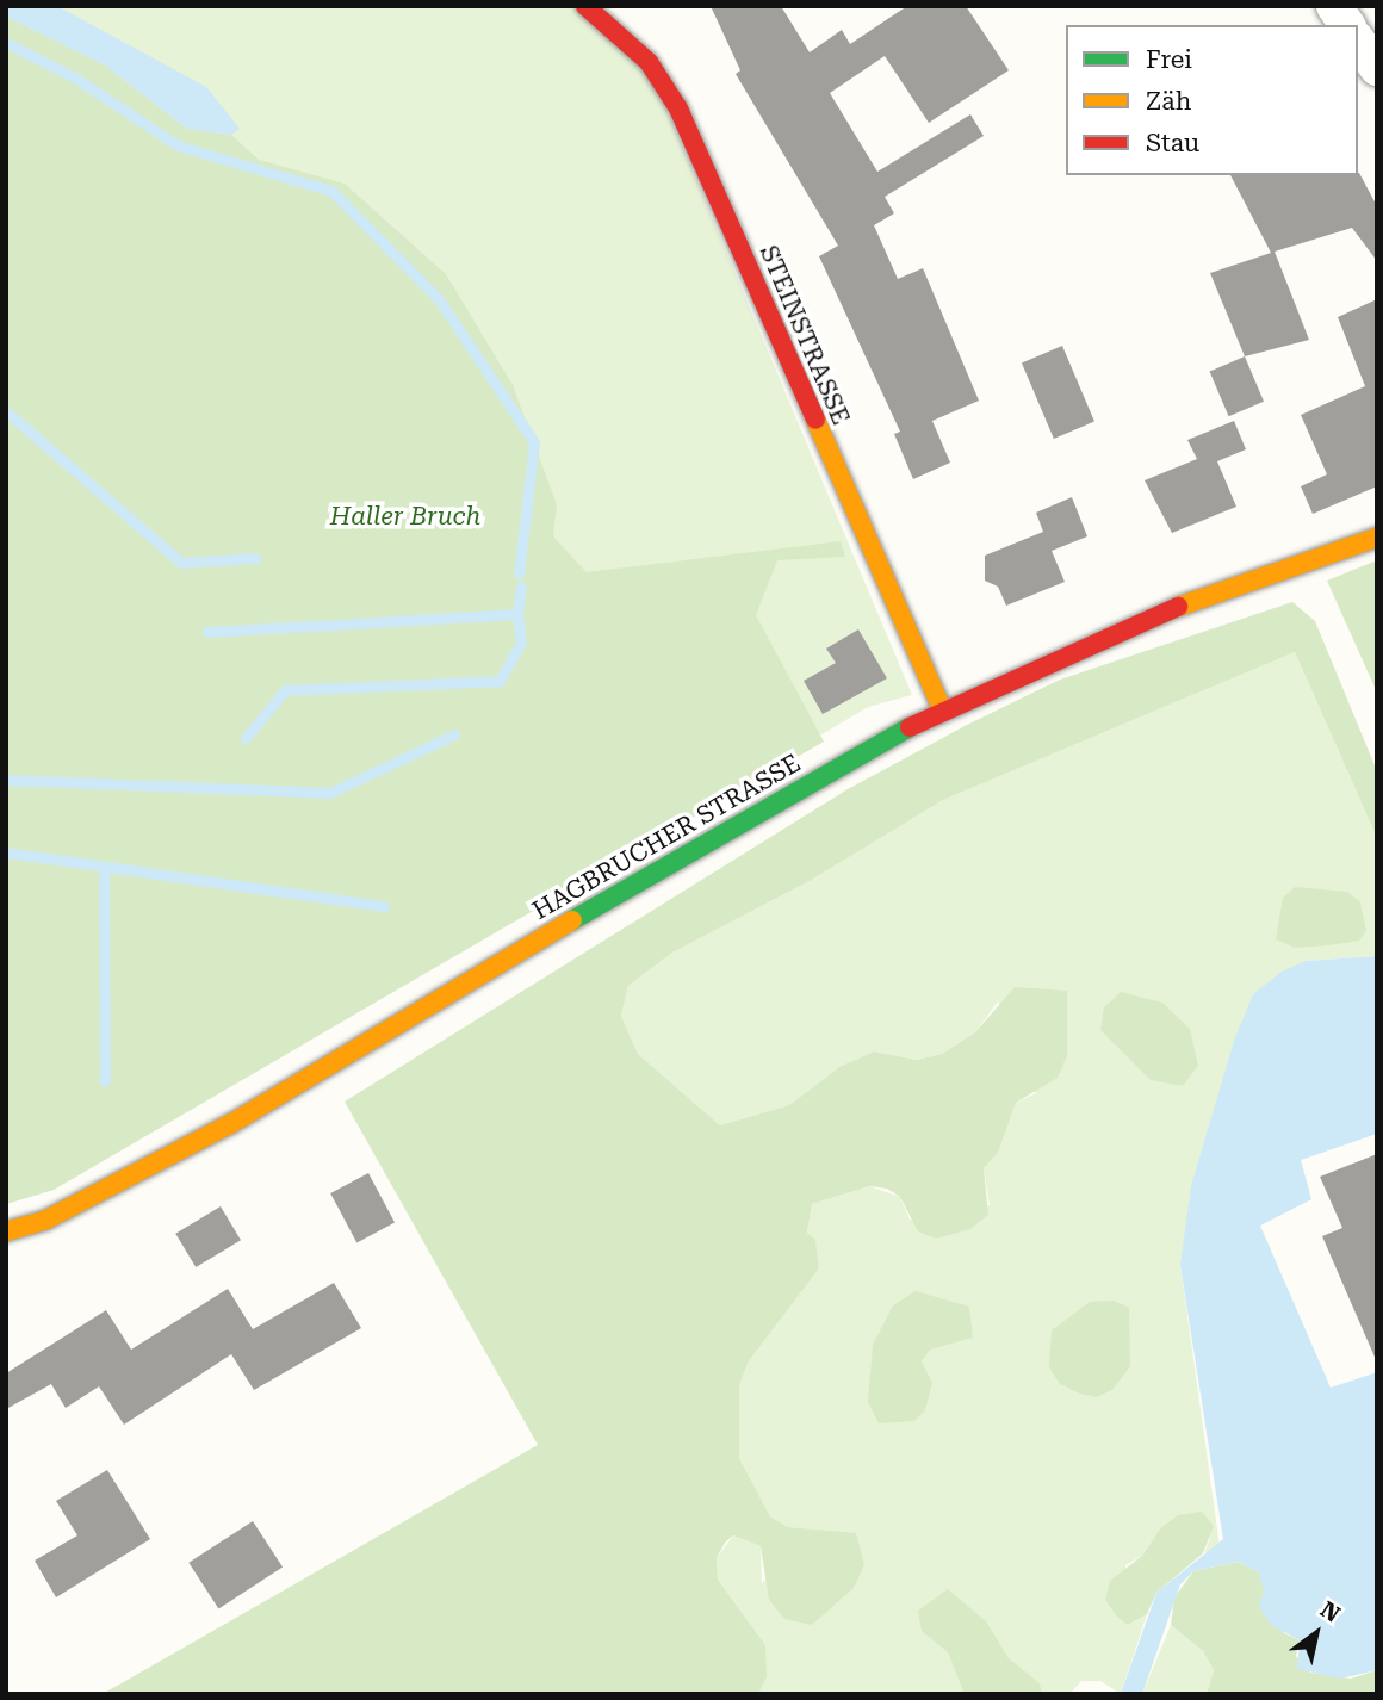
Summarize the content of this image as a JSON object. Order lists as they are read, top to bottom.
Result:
{
  "streets": {
    "main road": ["STEINSTRASSE", "HAGBRUCHER STRASSE"]
  },
  "crossings": [
    ["STEINSTRASSE", "HAGBRUCHER STRASSE"]
  ],
  "parks": ["Haller Bruch"],
  "legend": ["Frei", "Zäh", "Stau"],
  "north": "top right"
}
